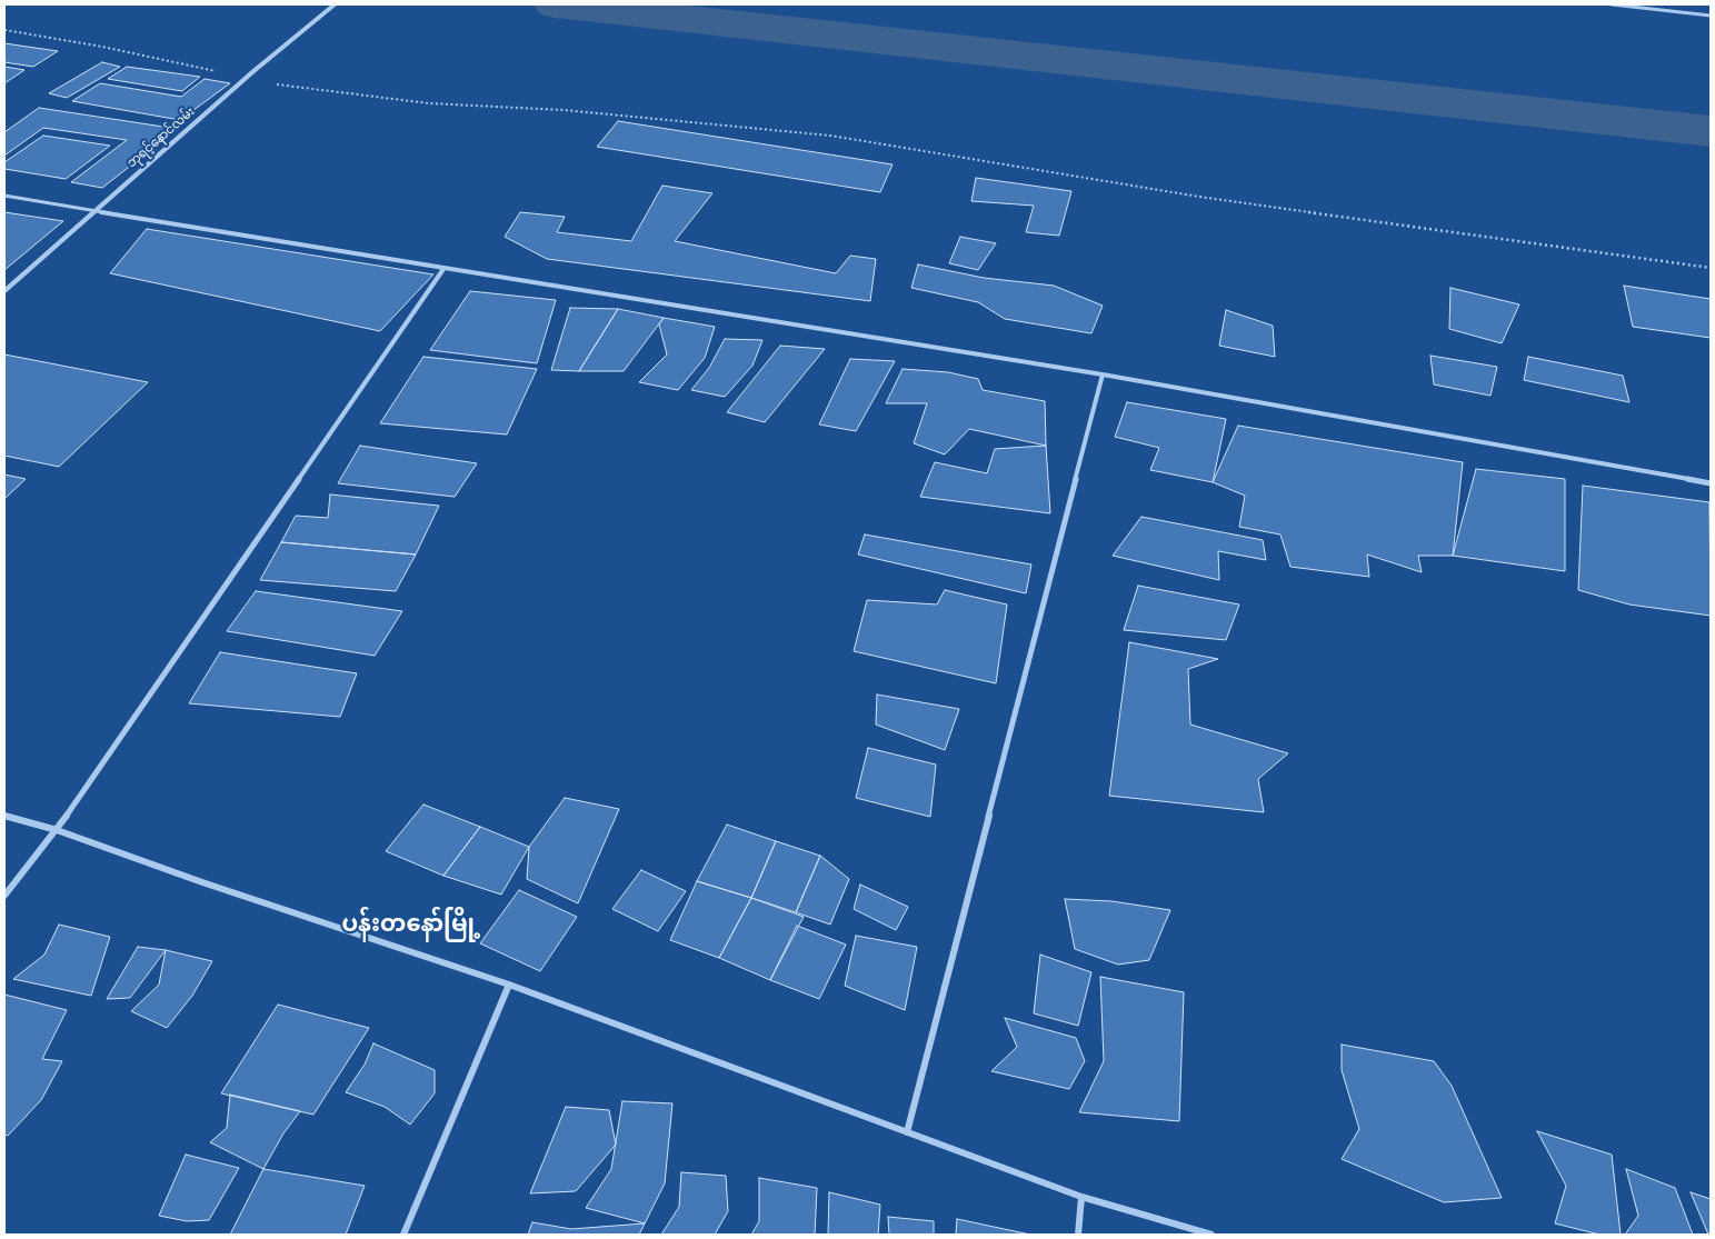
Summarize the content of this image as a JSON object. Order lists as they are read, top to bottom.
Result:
{
  "streets": {
    "street": ["ဘုရင့်နောင်လမ်း"]
  },
  "districts": ["ပန်းတနော်မြို့"]
}
